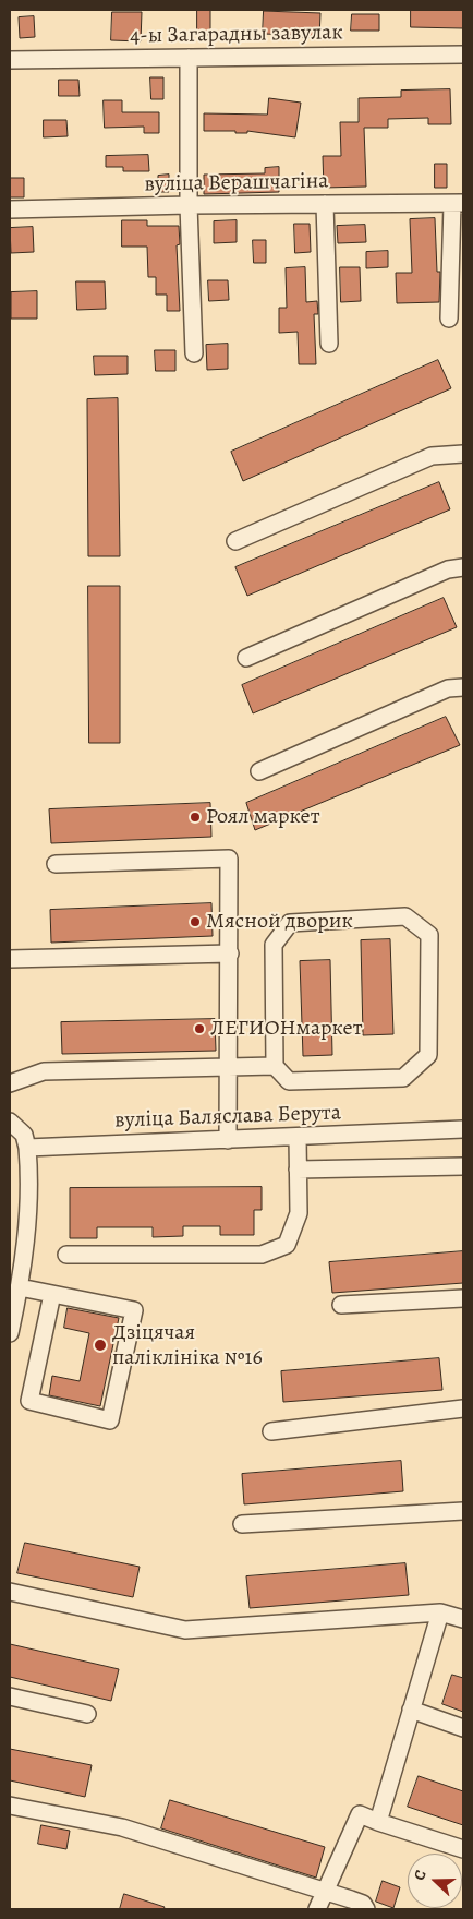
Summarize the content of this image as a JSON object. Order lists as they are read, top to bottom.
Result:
{
  "streets": {
    "street": ["4-ы Загарадны завулак", "вуліца Верашчагіна", "вуліца Баляслава Берута"]
  },
  "places": [
    "Роял маркет",
    "Мясной дворик",
    "ЛЕГИОНмаркет",
    "Дзіцячая паліклініка №16"
  ],
  "north": "left"
}
